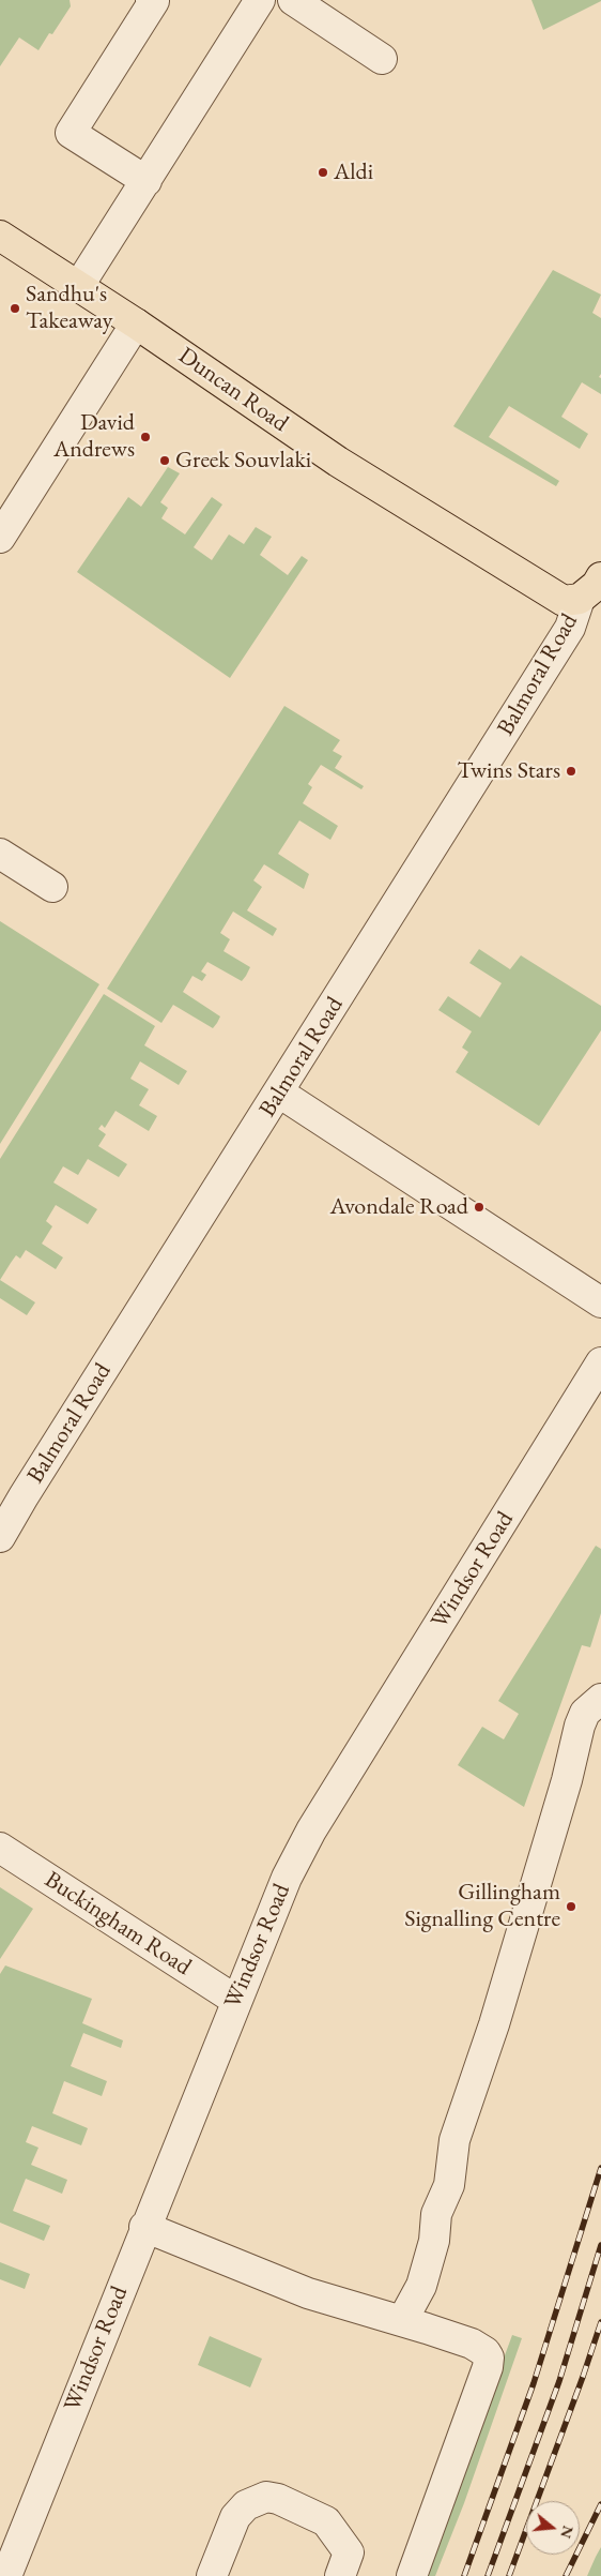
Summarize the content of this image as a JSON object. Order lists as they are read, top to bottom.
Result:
{
  "streets": {
    "main road": ["Duncan Road", "Balmoral Road"],
    "street": ["Windsor Road", "Buckingham Road"]
  },
  "crossings": [
    ["Duncan Road", "Balmoral Road"],
    ["Windsor Road", "Buckingham Road"]
  ],
  "places": [
    "Aldi",
    "Sandhu's Takeaway",
    "David Andrews",
    "Greek Souvlaki",
    "Twins Stars",
    "Avondale Road",
    "Gillingham Signalling Centre"
  ],
  "north": "right"
}
